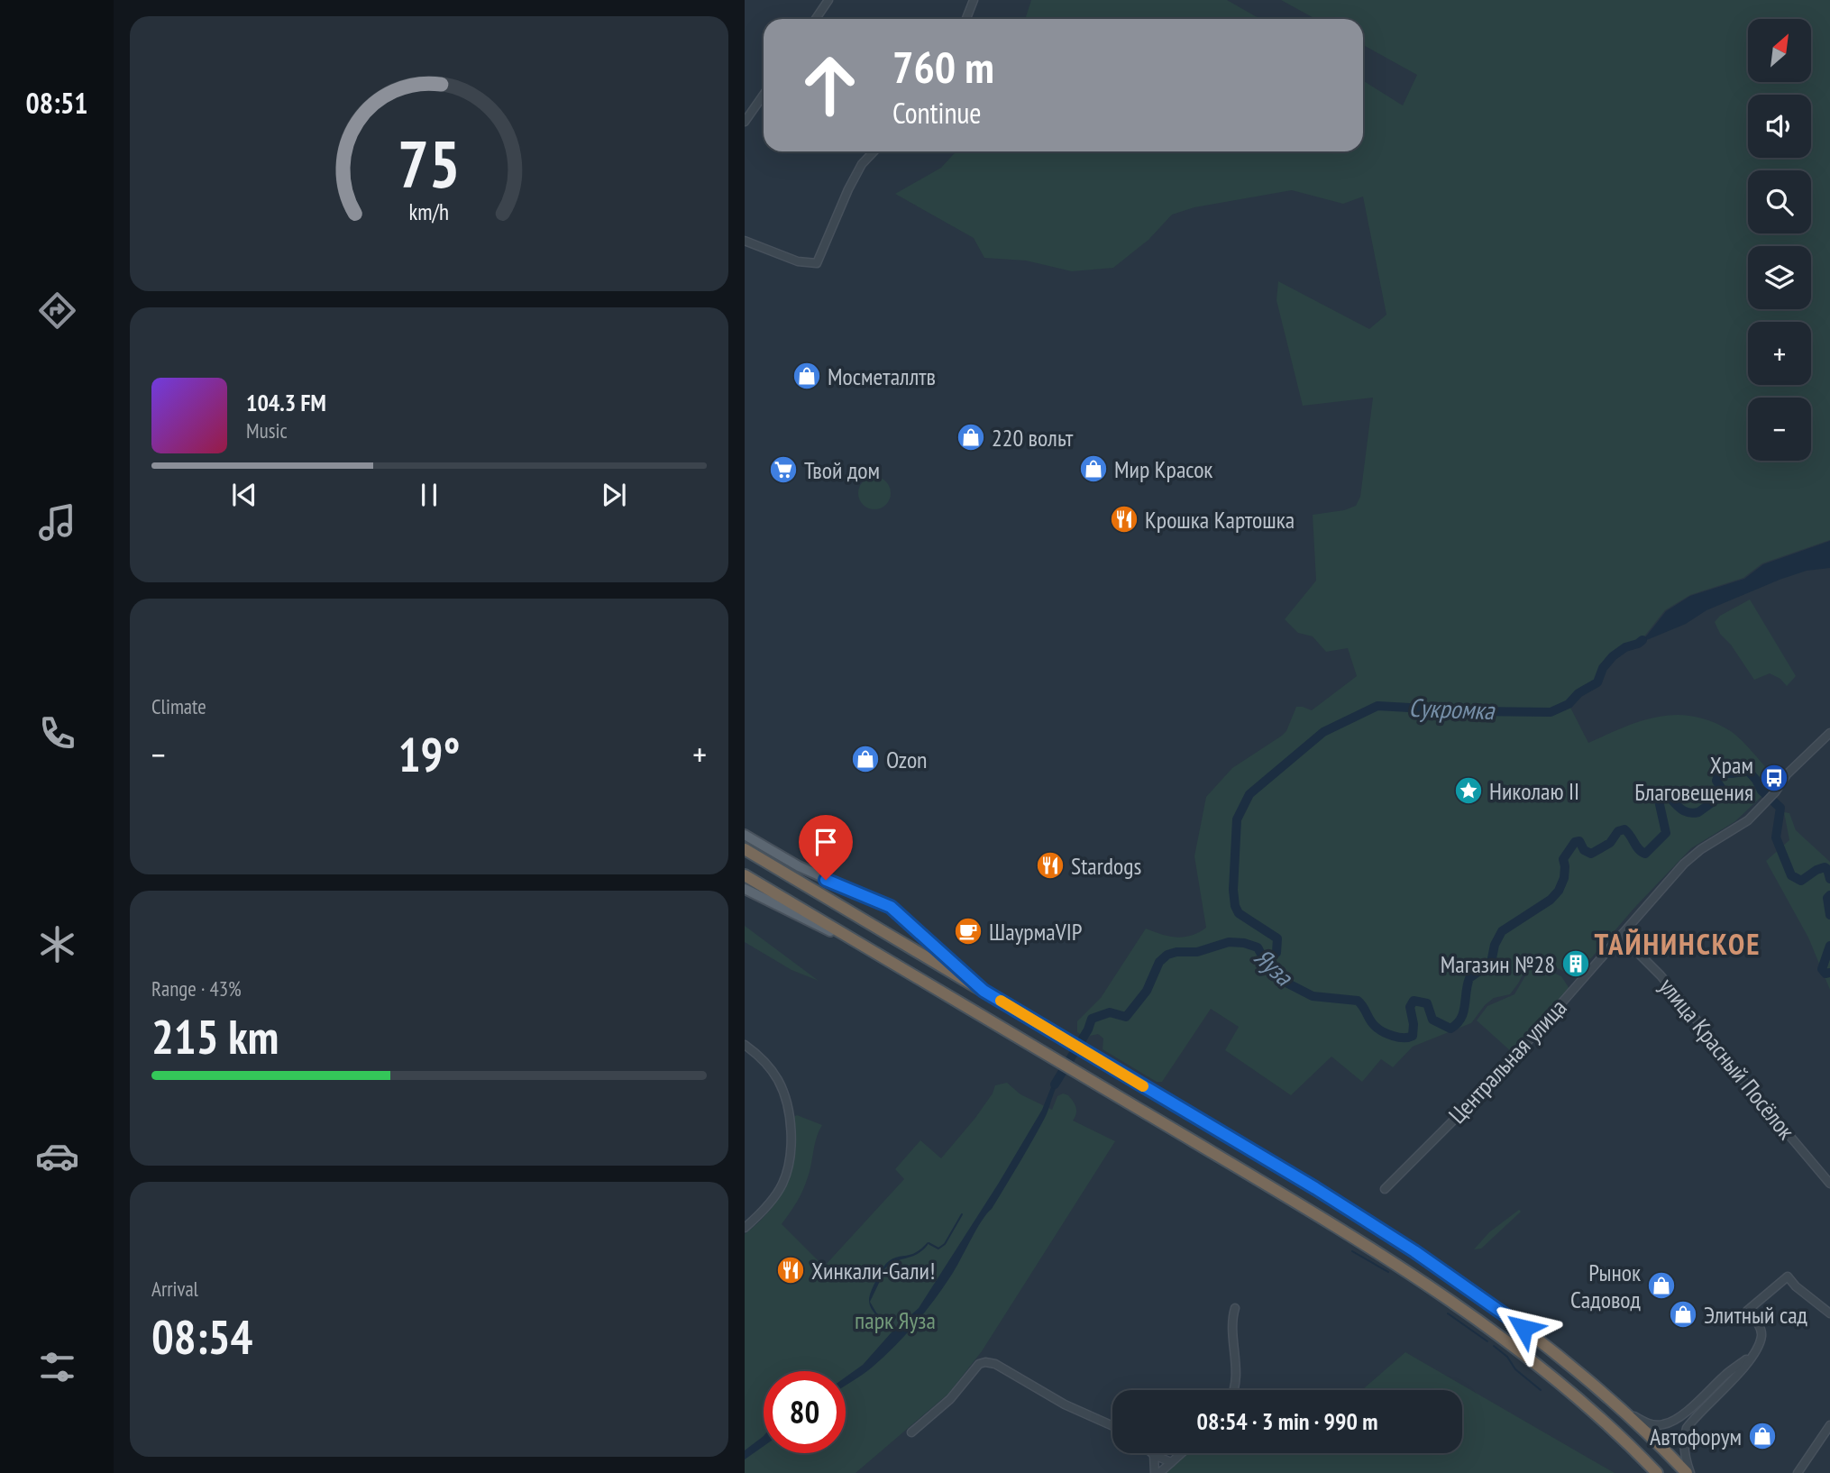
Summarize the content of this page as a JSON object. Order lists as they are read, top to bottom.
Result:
{
  "streets": {
    "street": ["улица Красный Посёлок", "Центральная улица"]
  },
  "crossings": [
    ["улица Красный Посёлок", "Центральная улица"]
  ],
  "districts": ["ТАЙНИНСКОЕ"],
  "water": ["Сукромка", "Яуза"],
  "parks": ["парк Яуза"],
  "places": {
    "shop": [
      "Мосметаллтв",
      "220 вольт",
      "Мир Красок",
      "Ozon",
      "Рынок Садовод",
      "Элитный сад",
      "Автофорум"
    ],
    "supermarket": ["Твой дом"],
    "restaurant": ["Крошка Картошка", "Stardogs", "Хинкали-Gали!"],
    "bus stop": ["Храм Благовещения"],
    "place": ["Николаю II"],
    "cafe": ["ШаурмаVIP"],
    "building": ["Магазин №28"]
  },
  "north": "top right",
  "page": {
    "tabs": "08:51",
    "map_buttons": ["+", "−"],
    "turn": ["760 m", "Continue"],
    "song": ["104.3 FM", "Music"],
    "tile": [
      "Climate",
      ["Range · 43%", "215 km"],
      ["Arrival", "08:54"]
    ],
    "heat": ["−", "19°", "+"],
    "limit": "80",
    "trip": "08:54 · 3 min · 990 m",
    "gauge": ["75", "km/h"]
  }
}
